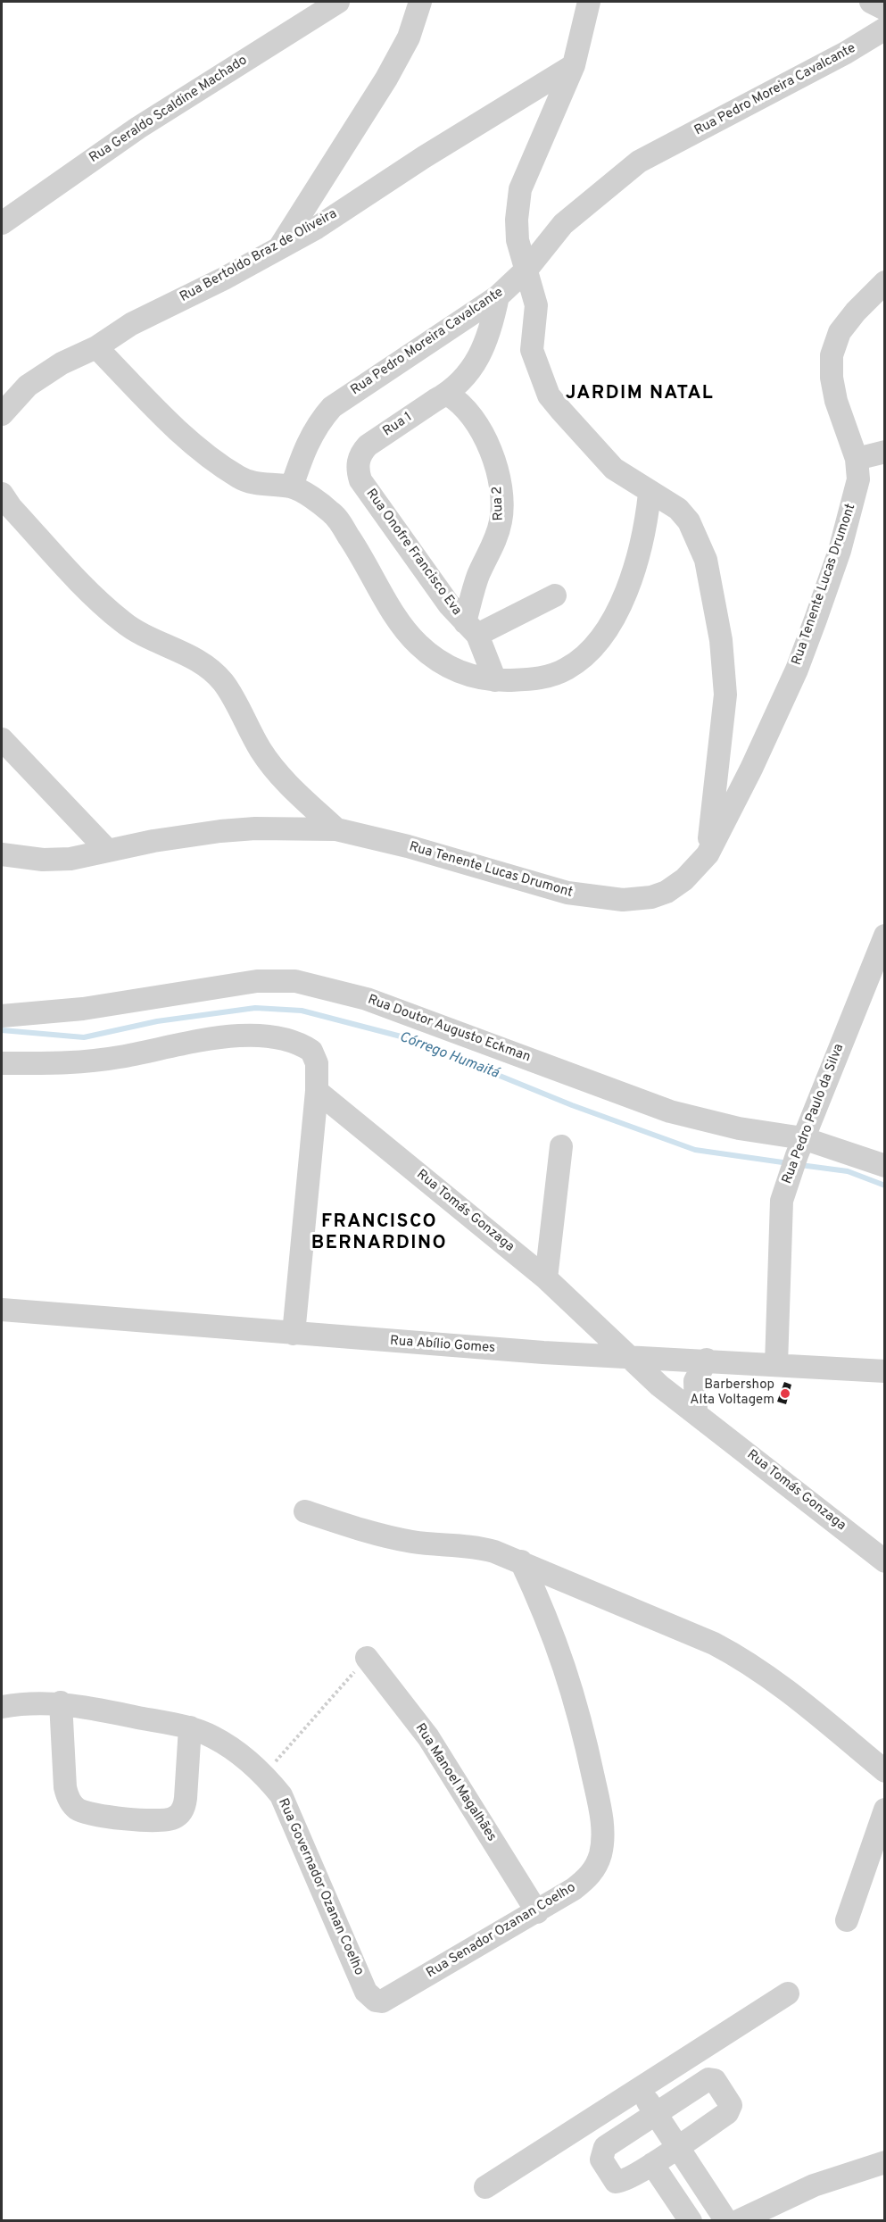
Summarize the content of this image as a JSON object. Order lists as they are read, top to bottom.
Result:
{
  "streets": {
    "street": [
      "Rua Pedro Moreira Cavalcante",
      "Rua Geraldo Scaldine Machado",
      "Rua Bertoldo Braz de Oliveira",
      "Rua 1",
      "Rua 2",
      "Rua Onofre Francisco Eva",
      "Rua Tenente Lucas Drumont",
      "Rua Doutor Augusto Eckman",
      "Rua Pedro Paulo da Silva",
      "Rua Tomás Gonzaga",
      "Rua Abílio Gomes",
      "Rua Manoel Magalhães",
      "Rua Governador Ozanan Coelho",
      "Rua Senador Ozanan Coelho"
    ]
  },
  "crossings": [
    ["Rua Pedro Moreira Cavalcante", "Rua 1"],
    ["Rua 1", "Rua 2"],
    ["Rua 1", "Rua Onofre Francisco Eva"],
    ["Rua 2", "Rua Onofre Francisco Eva"],
    ["Rua Doutor Augusto Eckman", "Rua Pedro Paulo da Silva"],
    ["Rua Pedro Paulo da Silva", "Rua Abílio Gomes"],
    ["Rua Tomás Gonzaga", "Rua Abílio Gomes"],
    ["Rua Manoel Magalhães", "Rua Senador Ozanan Coelho"],
    ["Rua Governador Ozanan Coelho", "Rua Senador Ozanan Coelho"]
  ],
  "districts": ["JARDIM NATAL", "FRANCISCO BERNARDINO"],
  "water": ["Córrego Humaitá"],
  "places": ["Barbershop Alta Voltagem"]
}
